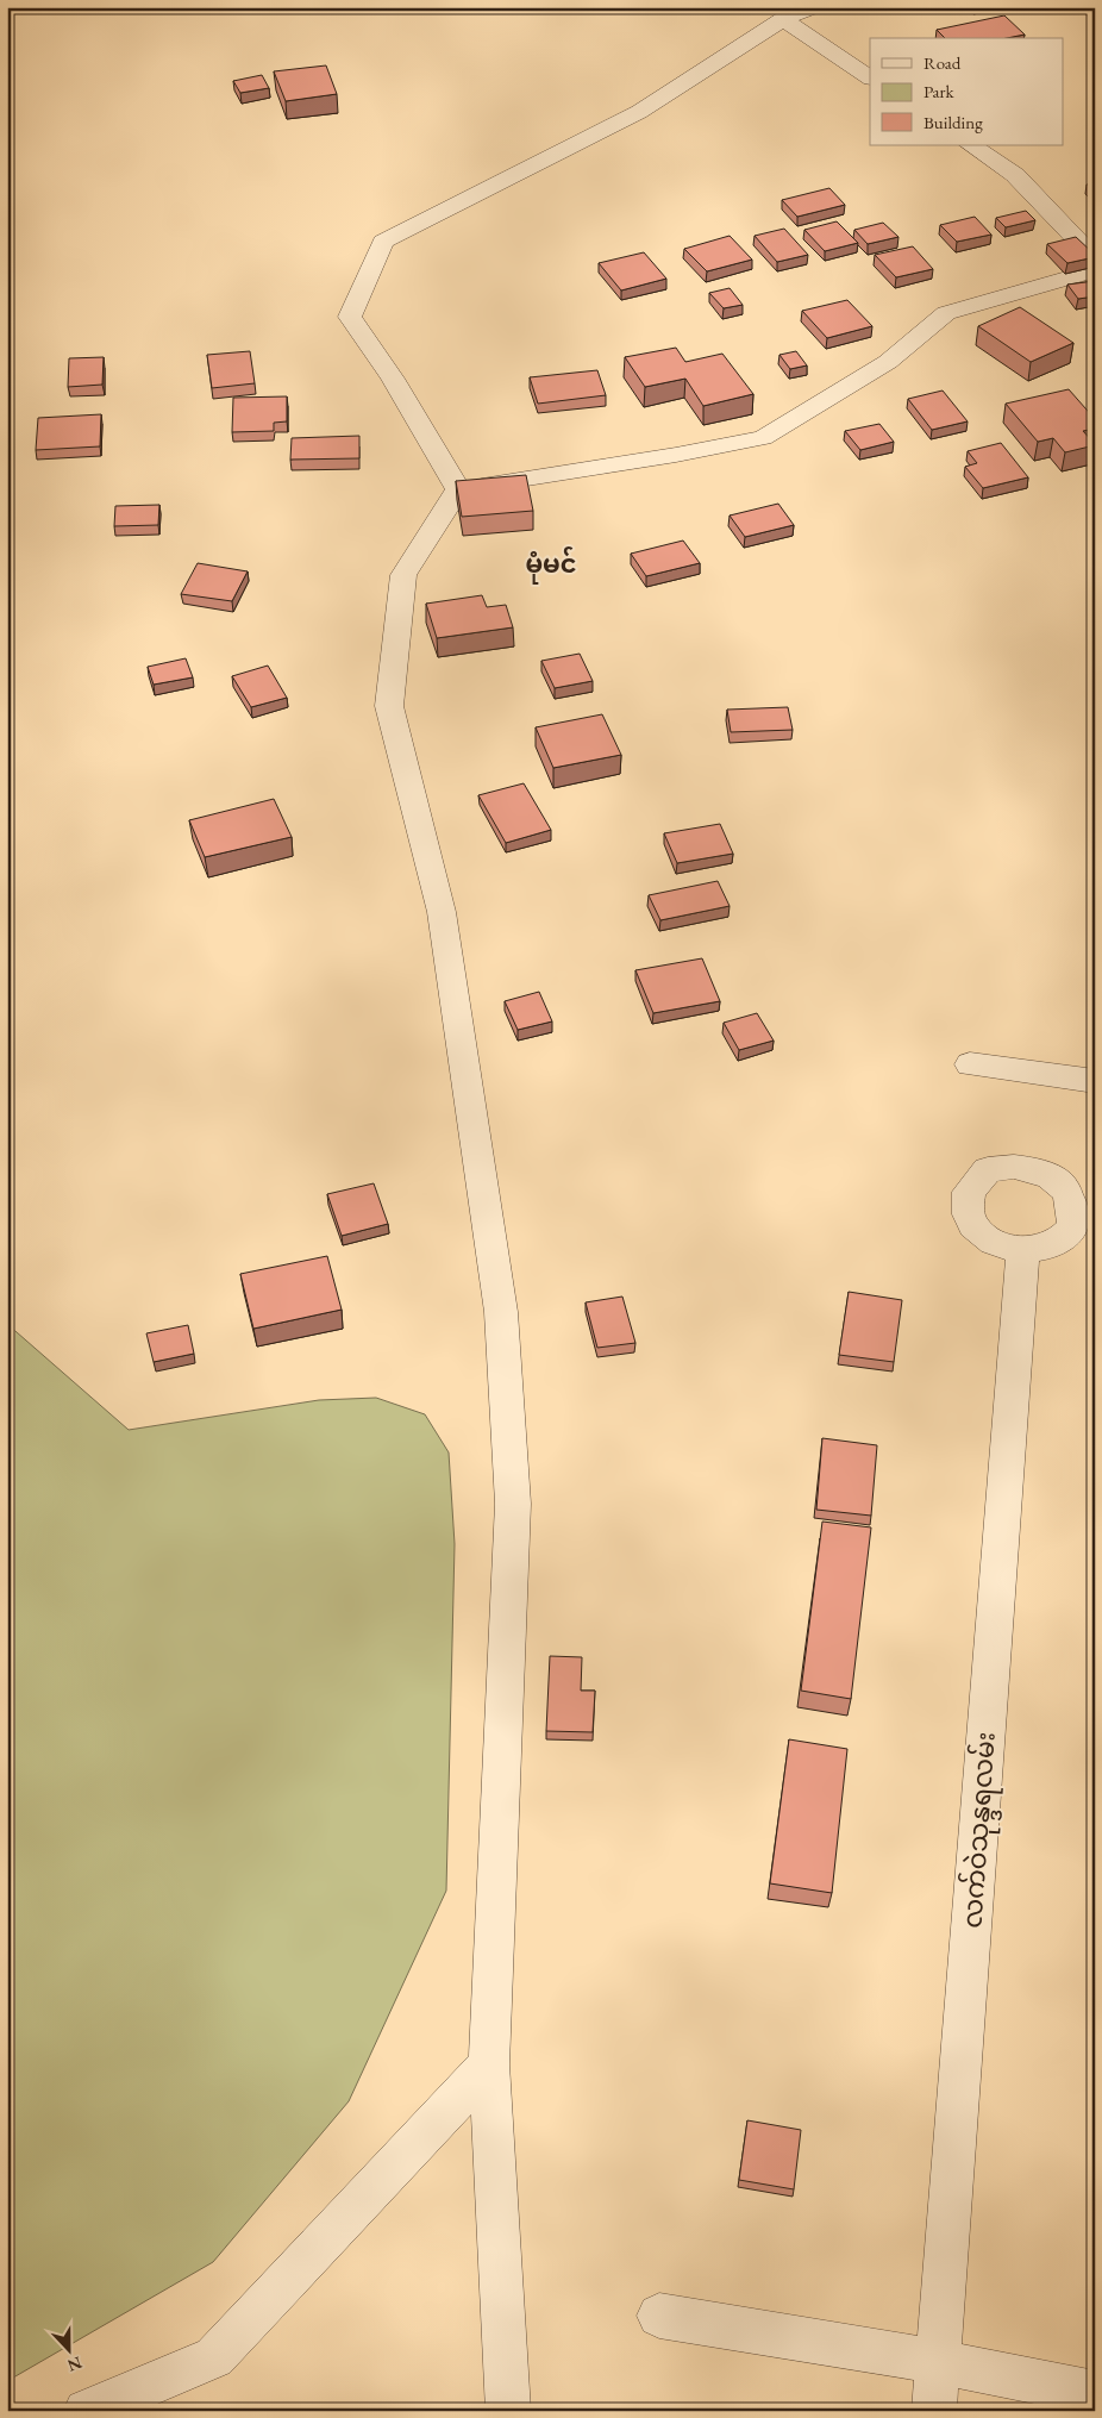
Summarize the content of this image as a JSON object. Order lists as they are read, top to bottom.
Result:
{
  "streets": {
    "street": ["လက်ဝဲသုန္ဒရလမ်း"]
  },
  "districts": ["မုံမင်"],
  "legend": ["Road", "Park", "Building"],
  "north": "bottom"
}
